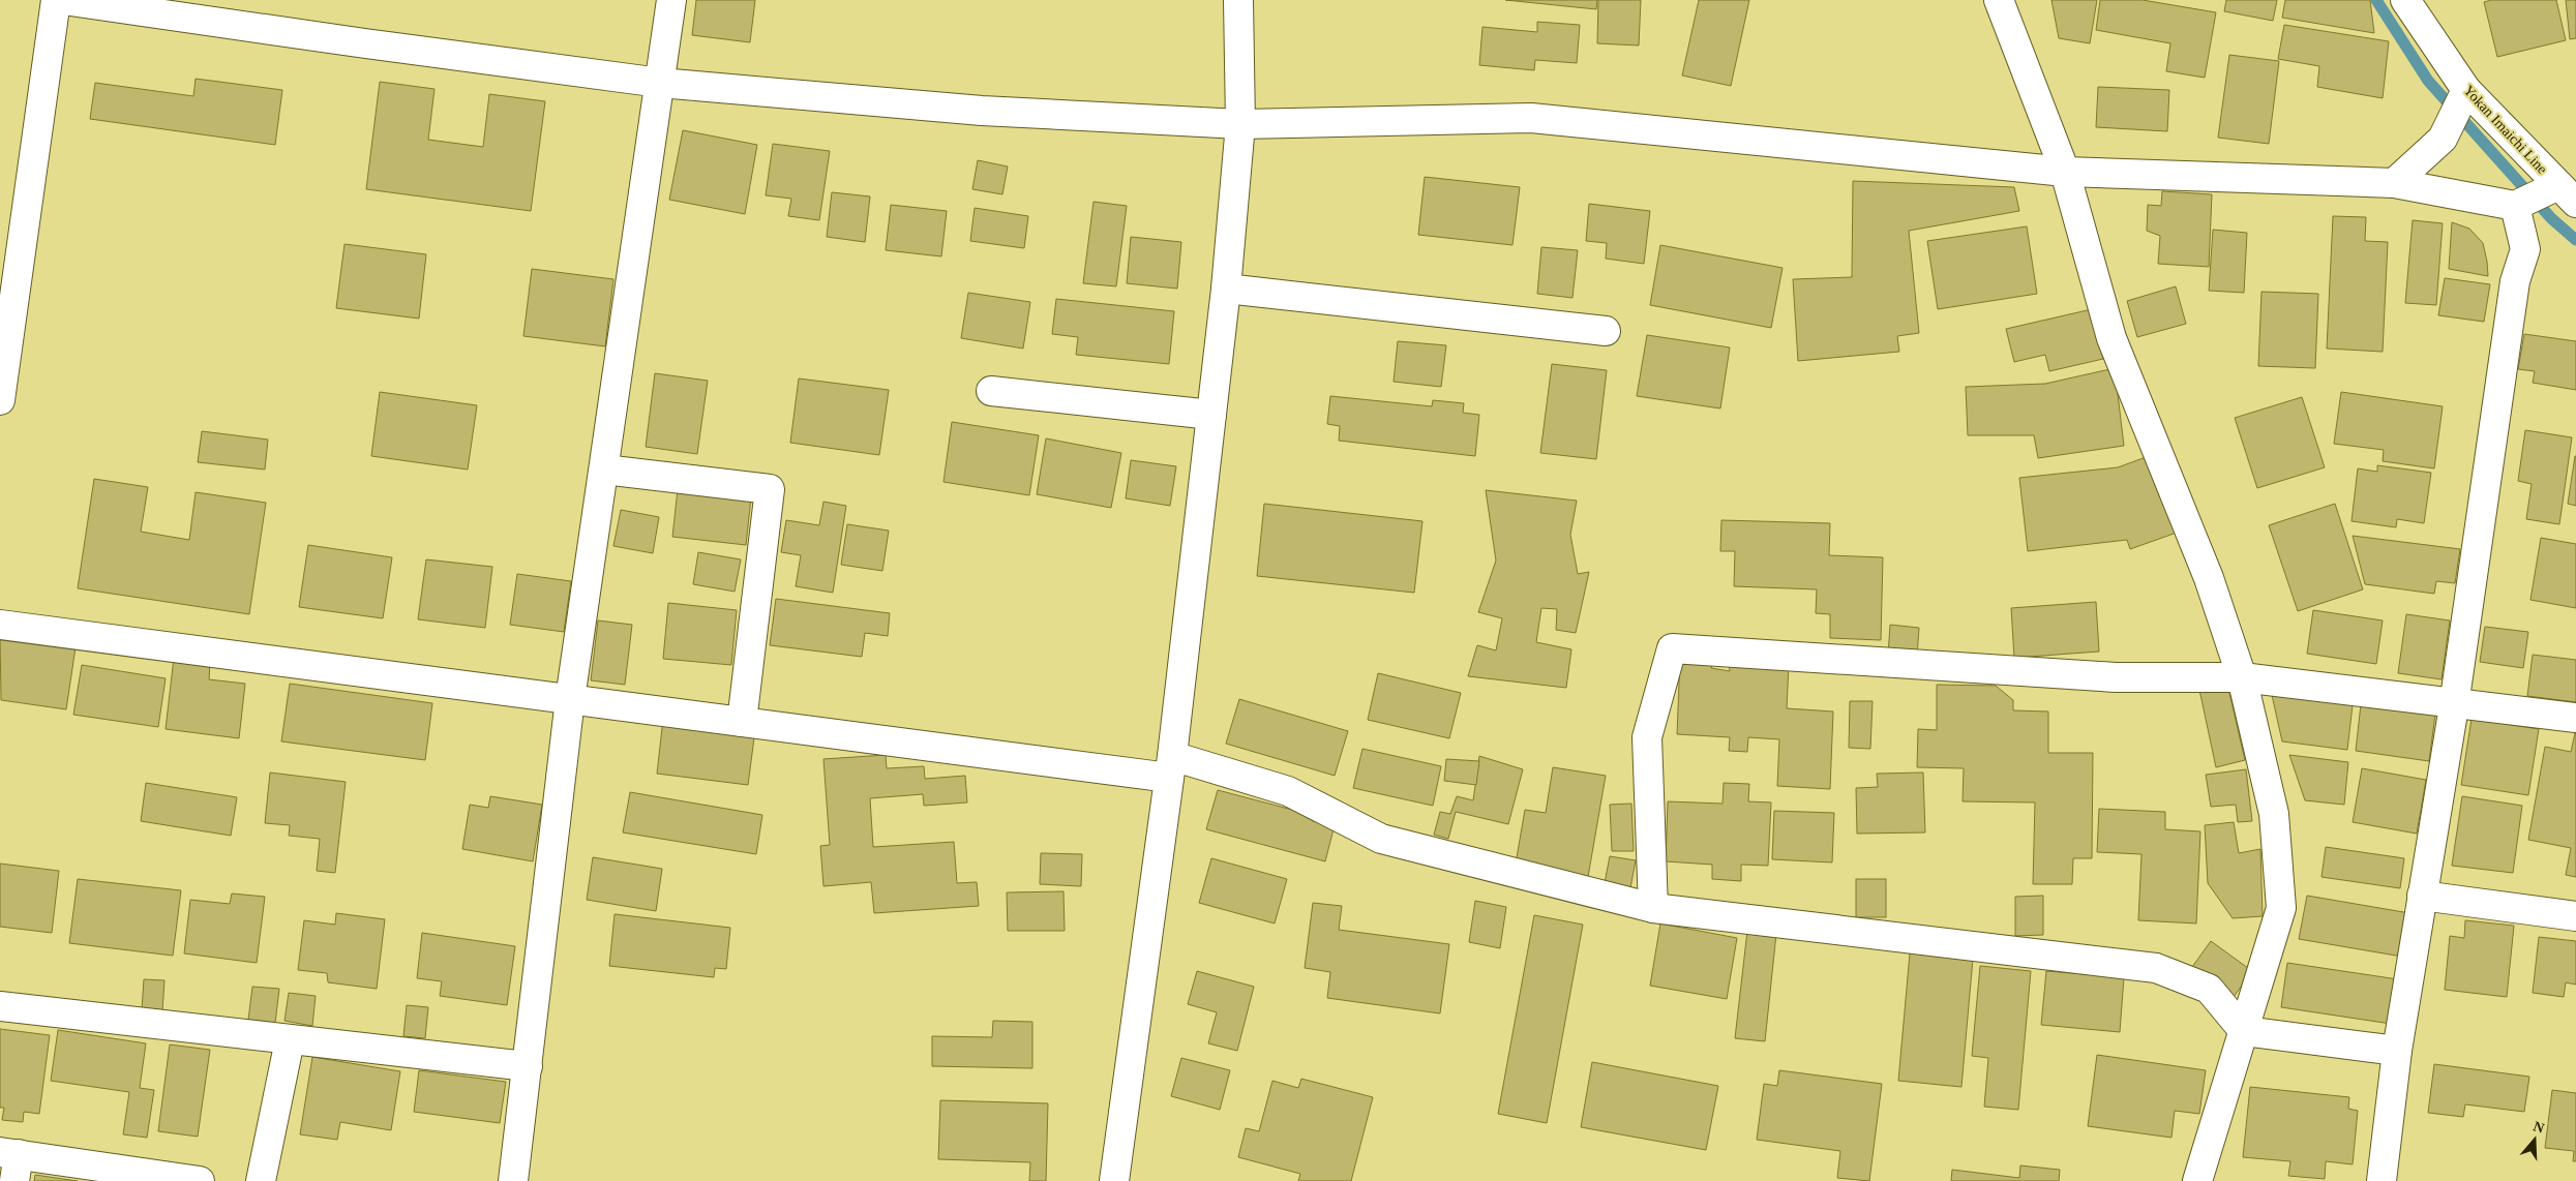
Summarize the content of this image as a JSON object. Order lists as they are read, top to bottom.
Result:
{
  "streets": {
    "street": ["Yokan Imaichi Line"]
  },
  "north": "top"
}
